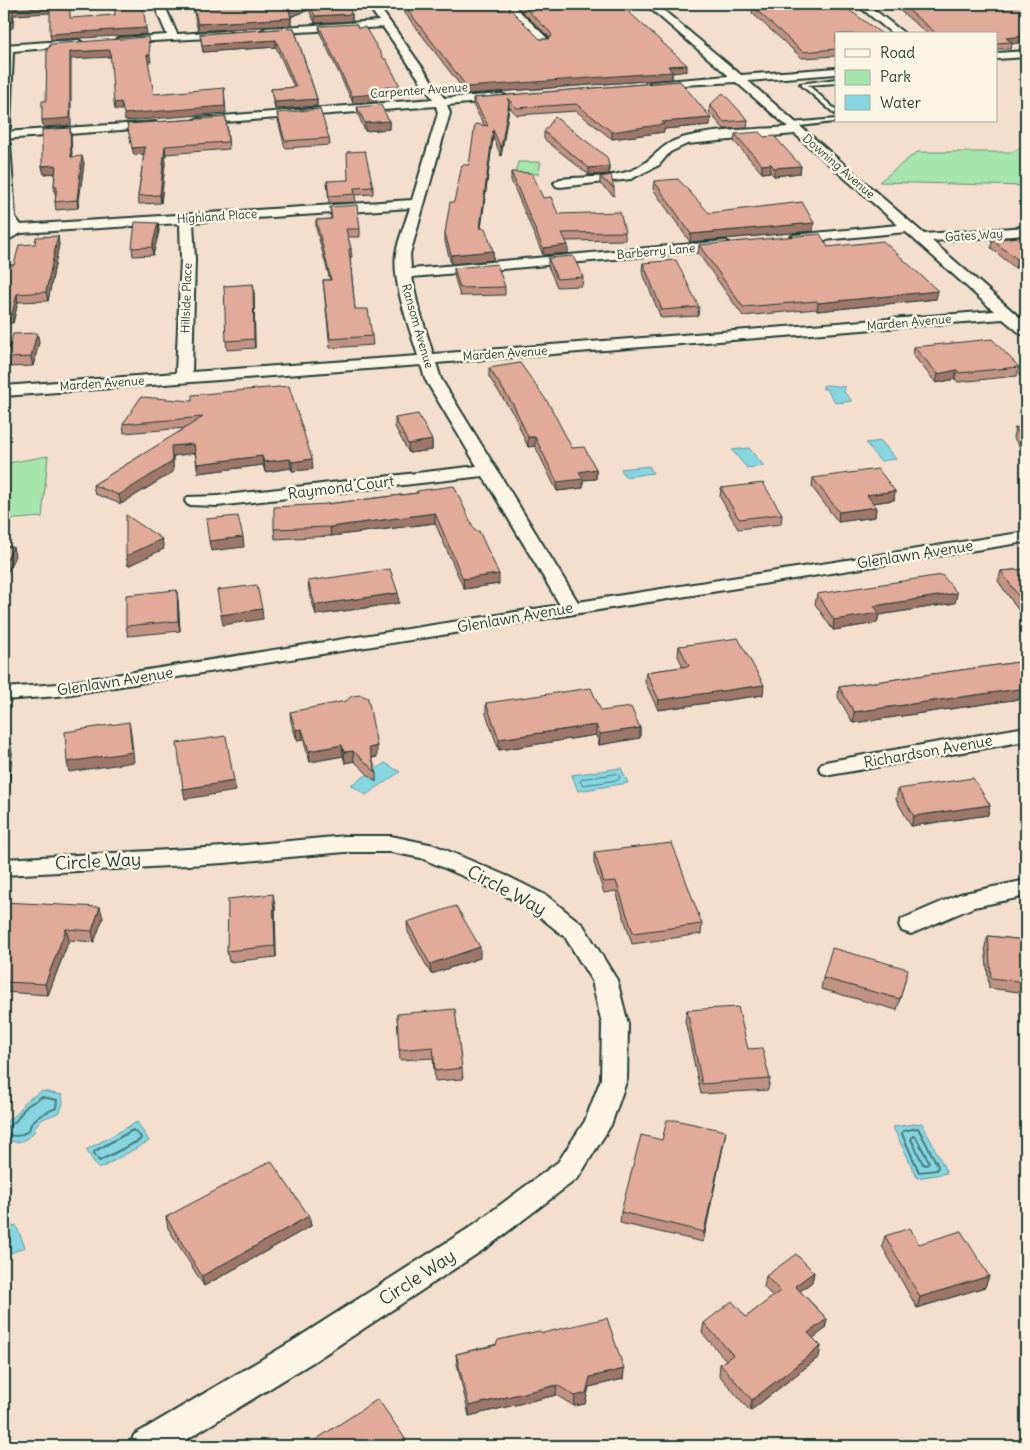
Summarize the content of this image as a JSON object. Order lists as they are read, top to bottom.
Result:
{
  "streets": {
    "street": [
      "Carpenter Avenue",
      "Downing Avenue",
      "Highland Place",
      "Gates Way",
      "Barberry Lane",
      "Hillside Place",
      "Marden Avenue",
      "Ransom Avenue",
      "Raymond Court",
      "Glenlawn Avenue",
      "Richardson Avenue",
      "Circle Way"
    ]
  },
  "crossings": [
    ["Carpenter Avenue", "Ransom Avenue"],
    ["Downing Avenue", "Gates Way"],
    ["Downing Avenue", "Marden Avenue"],
    ["Highland Place", "Hillside Place"],
    ["Highland Place", "Ransom Avenue"],
    ["Barberry Lane", "Ransom Avenue"],
    ["Hillside Place", "Marden Avenue"],
    ["Marden Avenue", "Ransom Avenue"],
    ["Ransom Avenue", "Raymond Court"],
    ["Ransom Avenue", "Glenlawn Avenue"]
  ],
  "legend": ["Road", "Park", "Water"]
}
